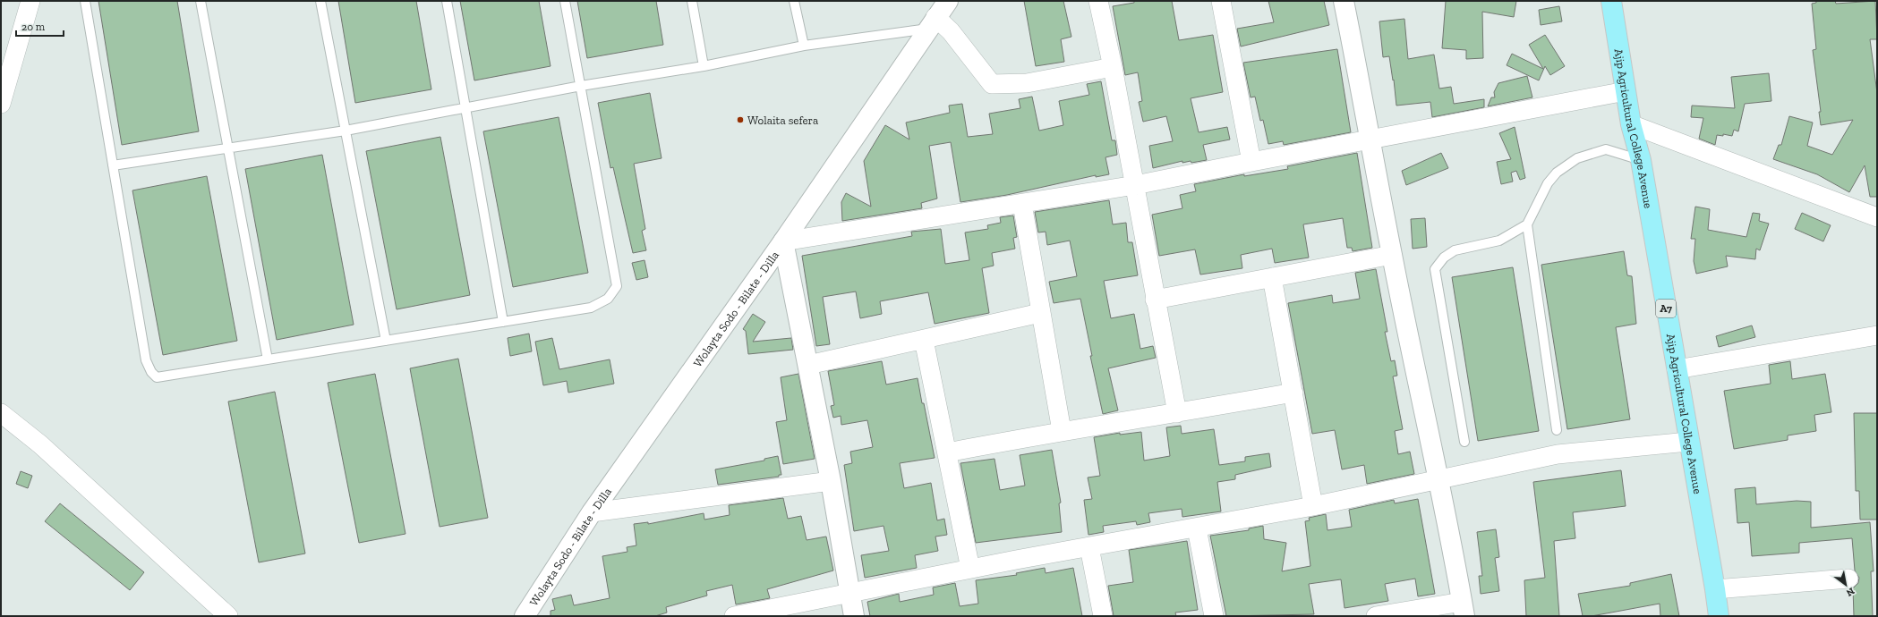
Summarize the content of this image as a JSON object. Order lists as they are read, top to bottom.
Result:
{
  "streets": {
    "main road": ["Ajip Agricultural College Avenue", "Wolayta Sodo - Bilate - Dilla", "A7"]
  },
  "places": ["Wolaita sefera"],
  "scale_bar": "20 m",
  "north": "bottom right"
}
